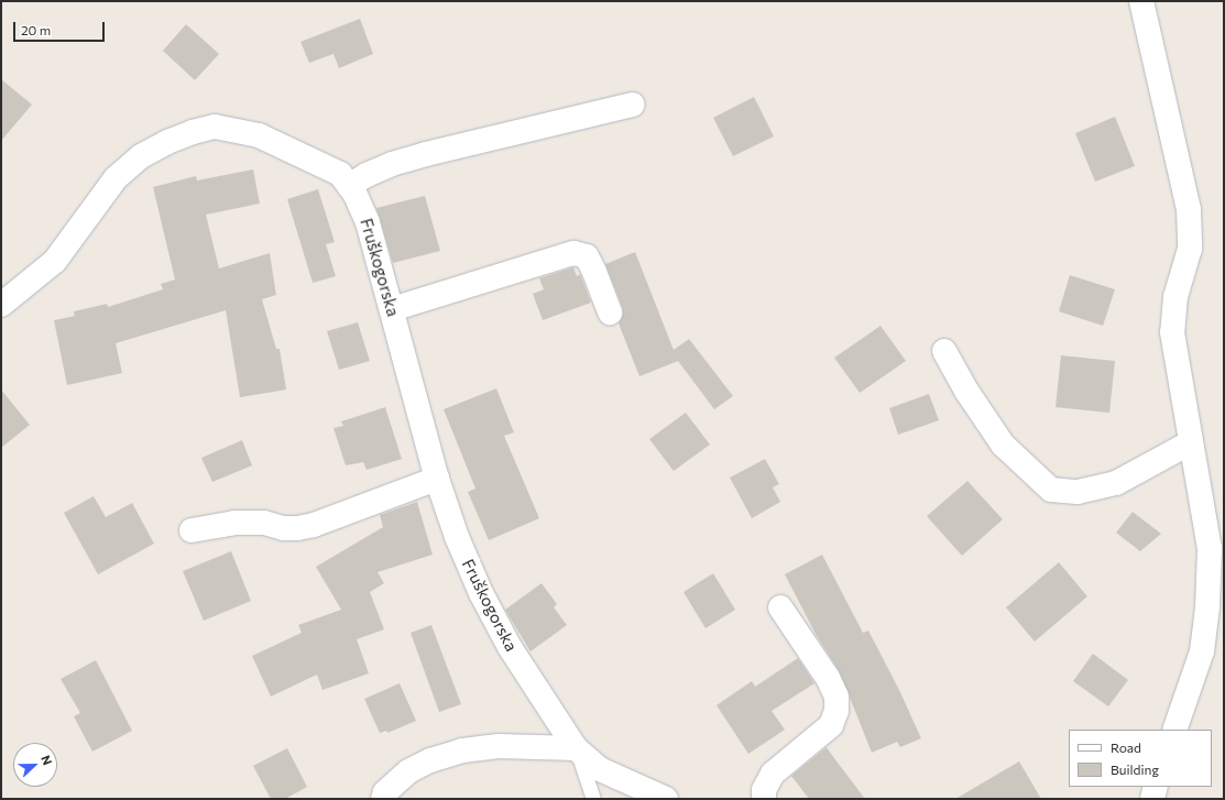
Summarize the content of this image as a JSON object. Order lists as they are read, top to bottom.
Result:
{
  "streets": {
    "street": ["Fruškogorska"]
  },
  "legend": ["Road", "Building"],
  "scale_bar": "20 m",
  "north": "right"
}
